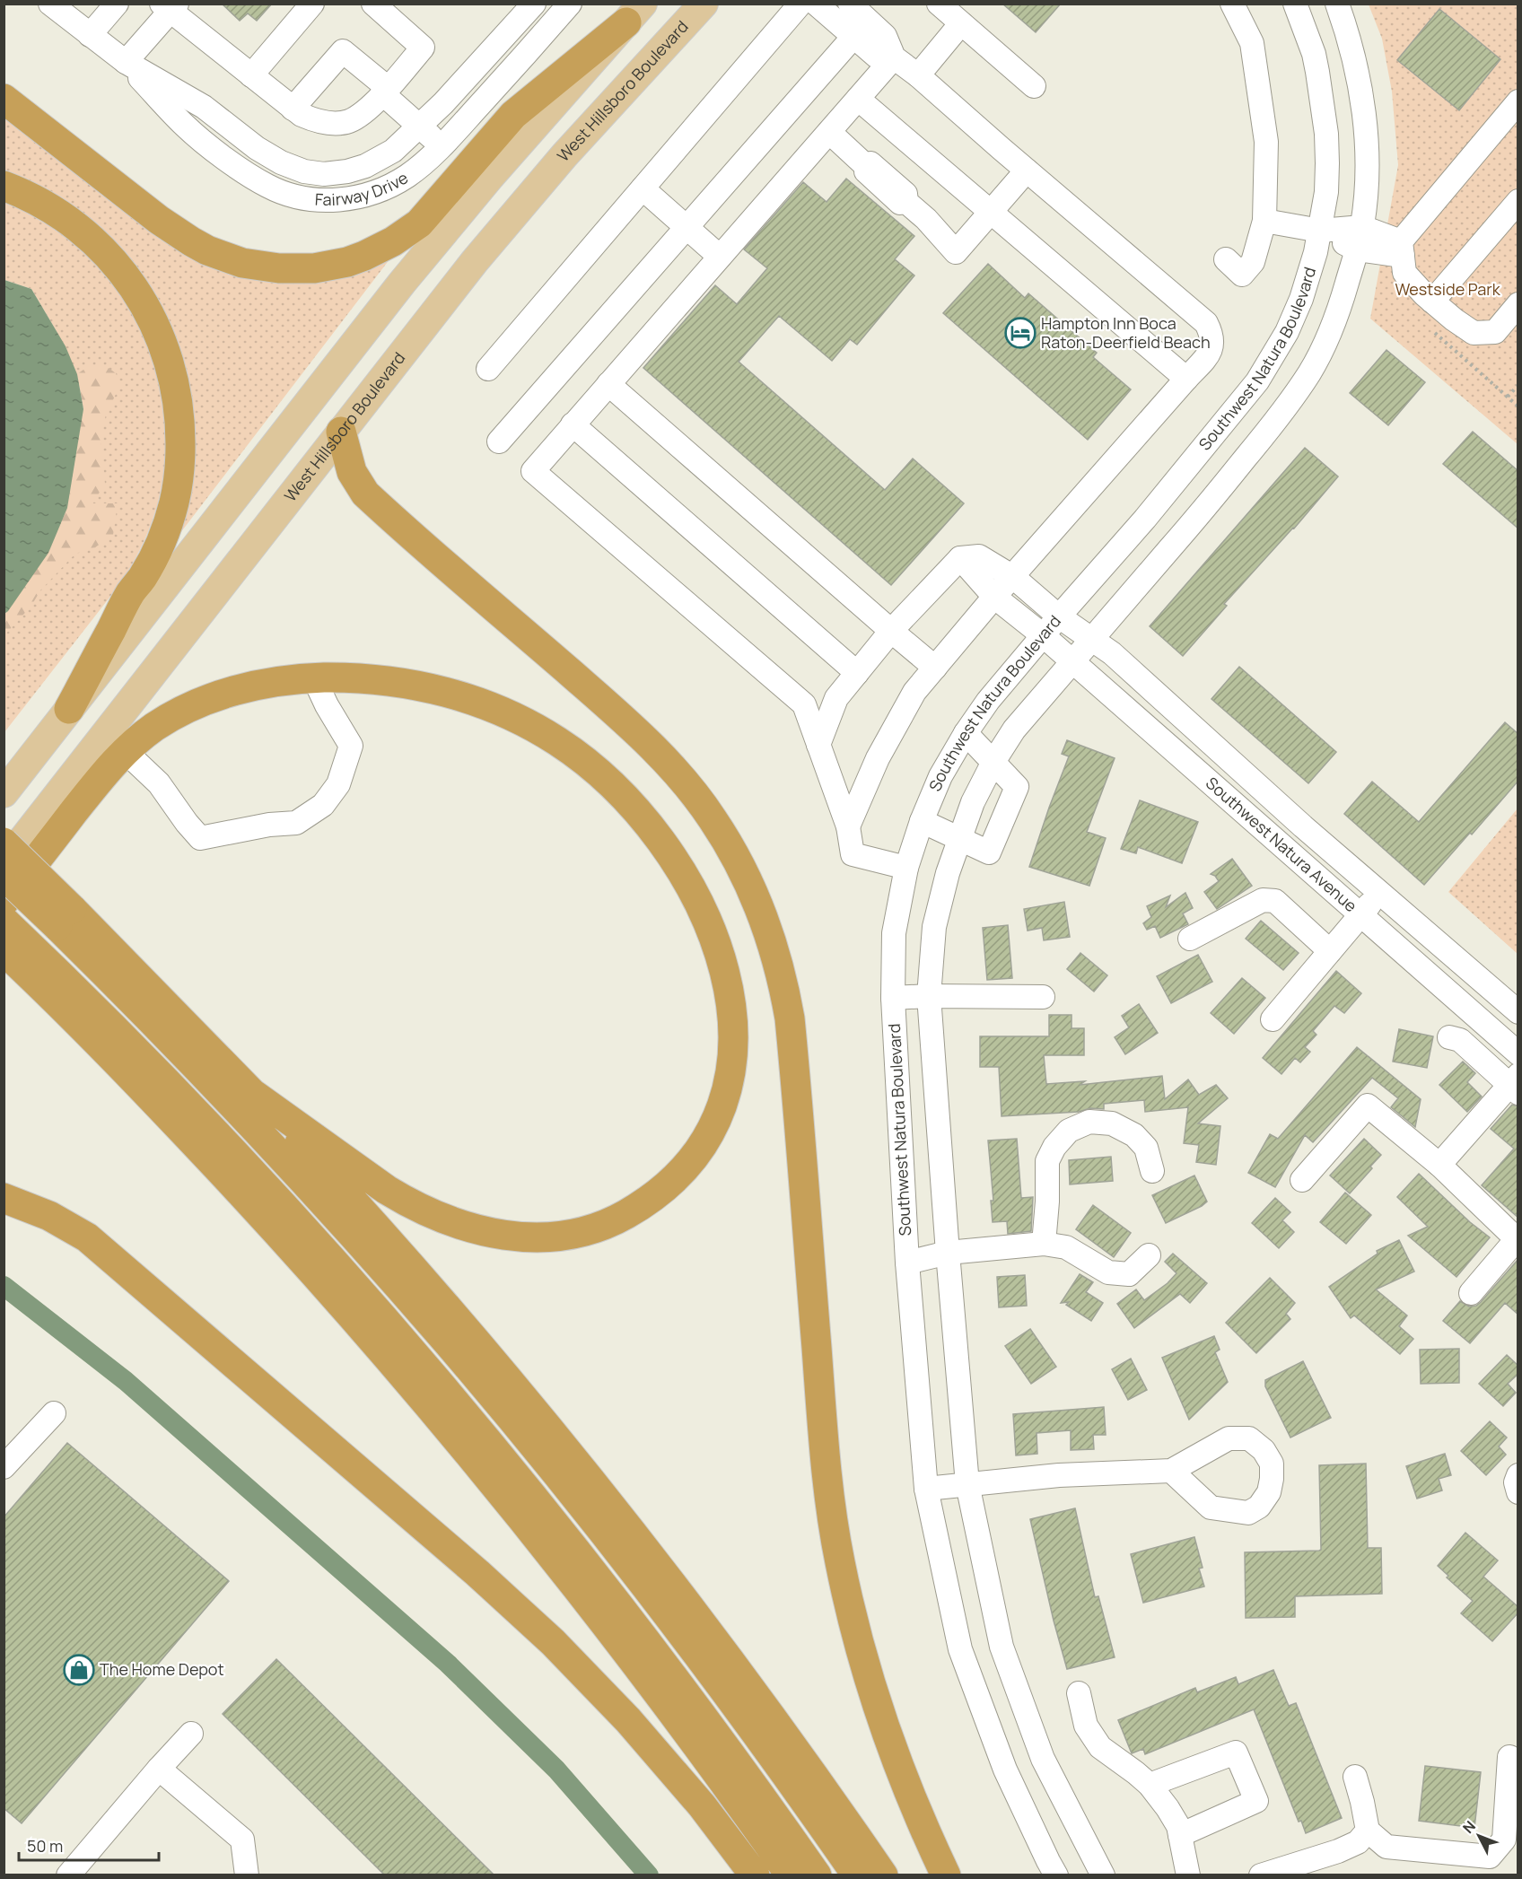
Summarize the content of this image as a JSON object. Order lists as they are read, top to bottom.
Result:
{
  "streets": {
    "main road": ["West Hillsboro Boulevard"],
    "street": ["Fairway Drive", "Southwest Natura Boulevard", "Southwest Natura Avenue"]
  },
  "crossings": [
    ["Southwest Natura Boulevard", "Southwest Natura Avenue"]
  ],
  "parks": ["Westside Park"],
  "places": {
    "hotel": ["Hampton Inn Boca Raton-Deerfield Beach"],
    "shop": ["The Home Depot"]
  },
  "scale_bar": "50 m",
  "north": "top left"
}
